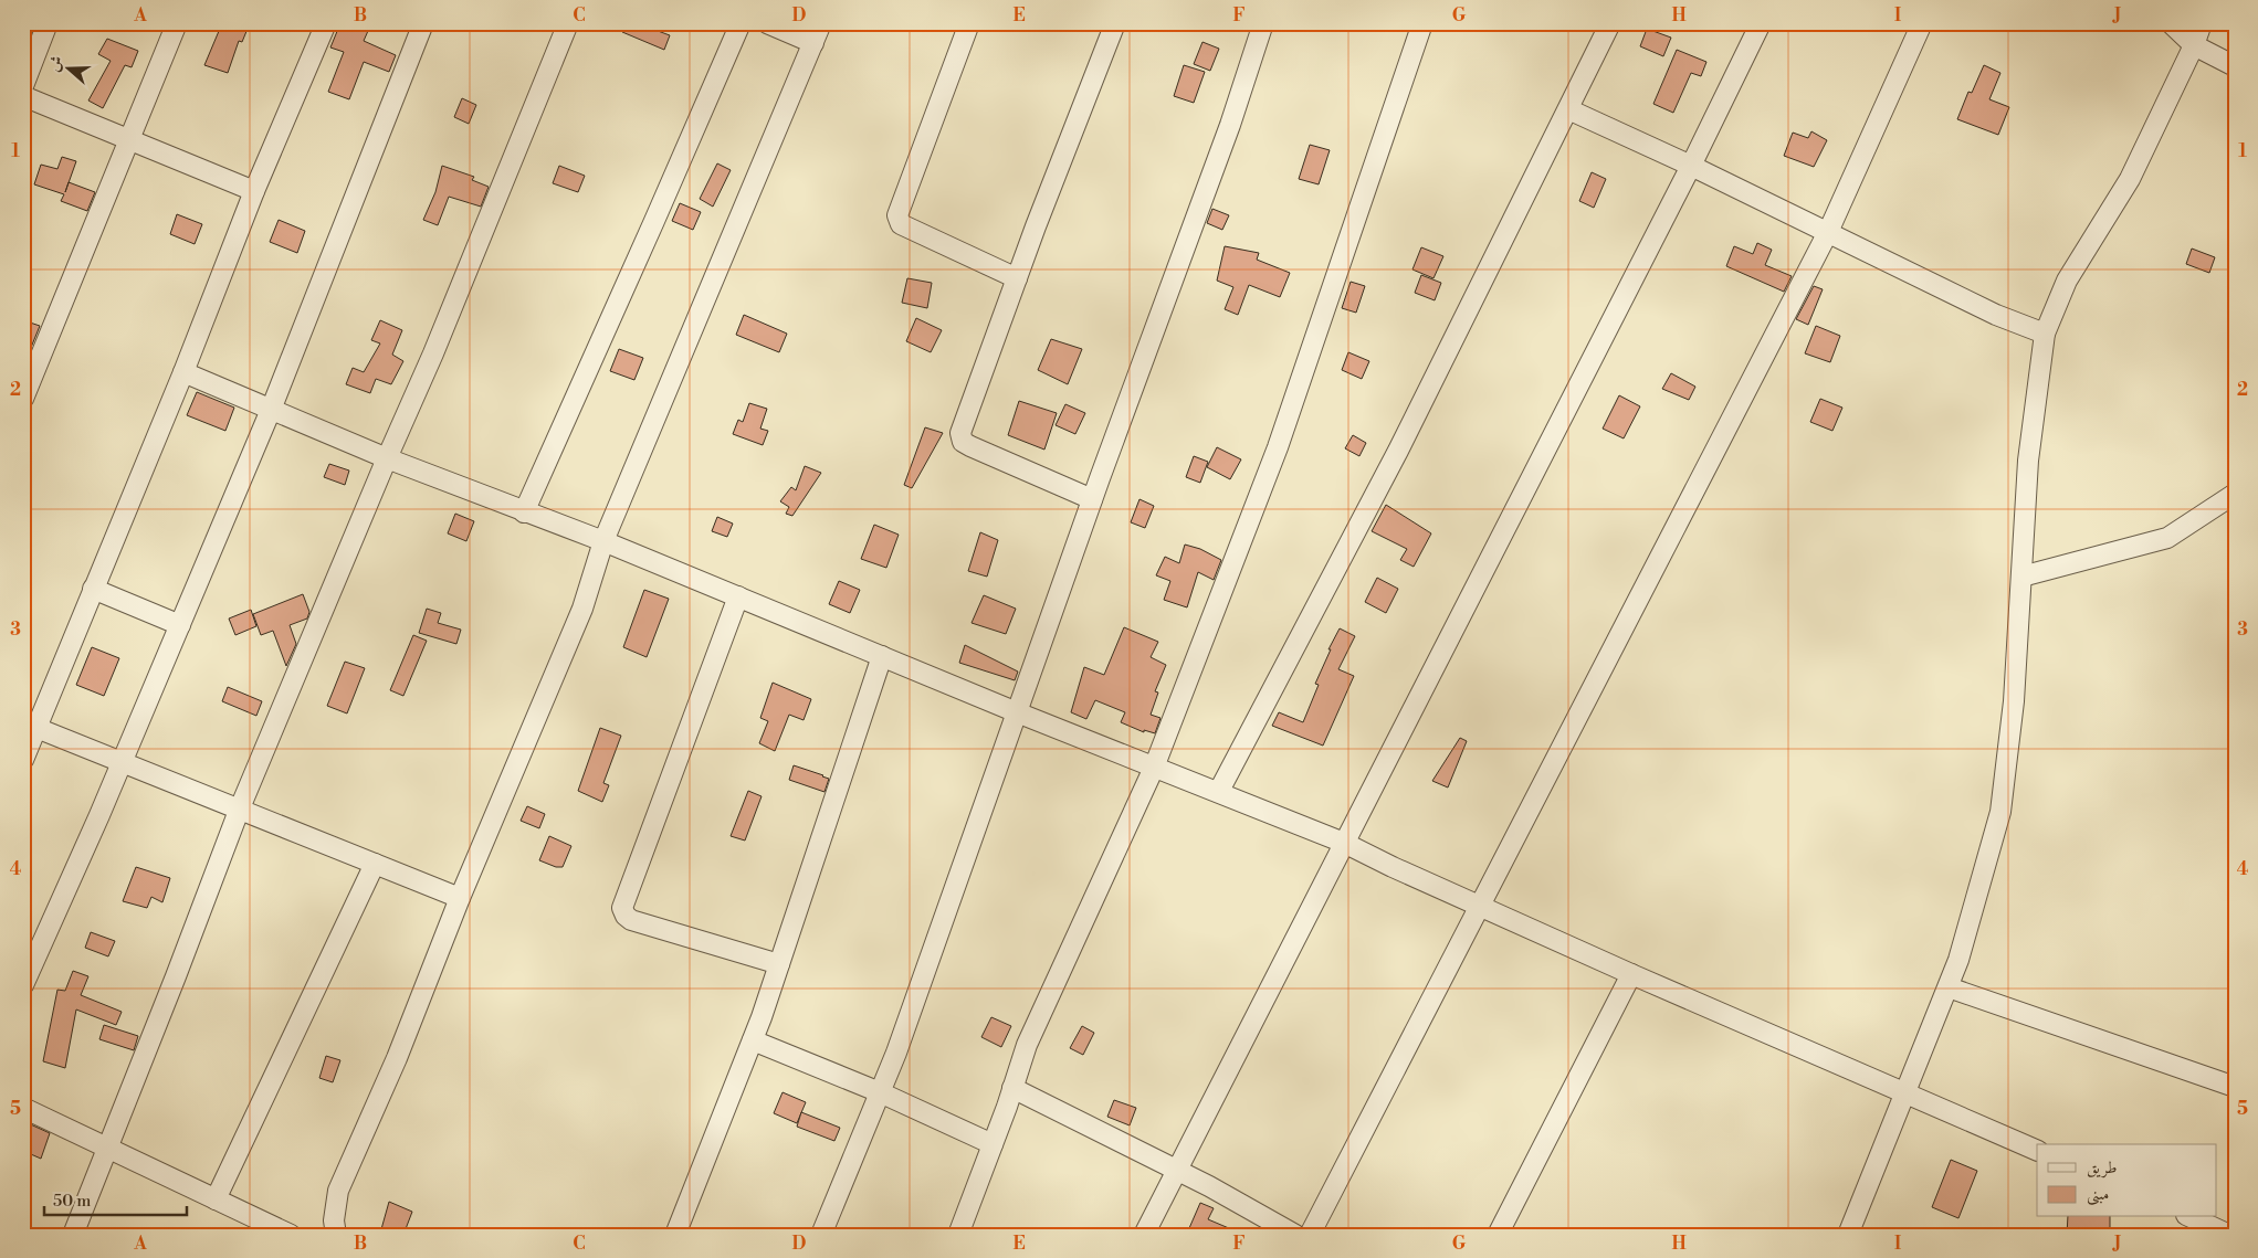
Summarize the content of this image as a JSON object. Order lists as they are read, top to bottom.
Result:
{
  "legend": ["طريق", "مبنى"],
  "scale_bar": "50 m",
  "north": "left",
  "grid": {
    "columns": [
      "A",
      "B",
      "C",
      "D",
      "E",
      "F",
      "G",
      "H",
      "I",
      "J"
    ],
    "rows": [
      "1",
      "2",
      "3",
      "4",
      "5"
    ]
  }
}
